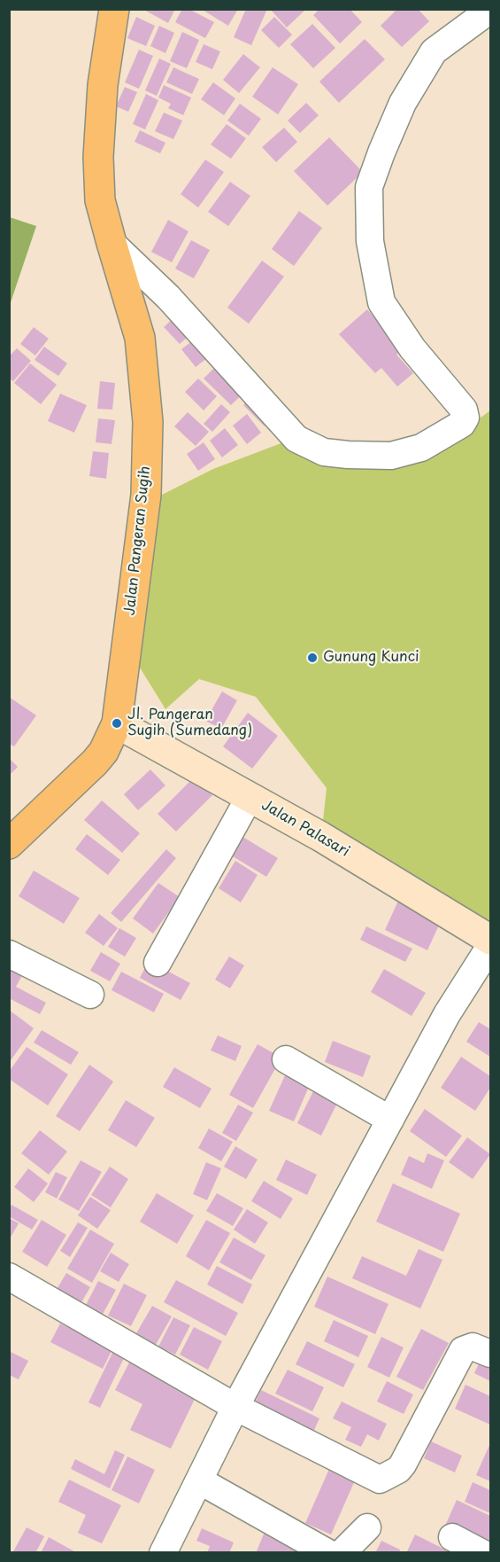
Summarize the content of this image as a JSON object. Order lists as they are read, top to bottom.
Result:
{
  "streets": {
    "highway": ["Jalan Pangeran Sugih"],
    "street": ["Jalan Palasari"]
  },
  "crossings": [
    ["Jalan Pangeran Sugih", "Jalan Palasari"]
  ],
  "places": ["Gunung Kunci", "Jl. Pangeran Sugih (Sumedang)"]
}
